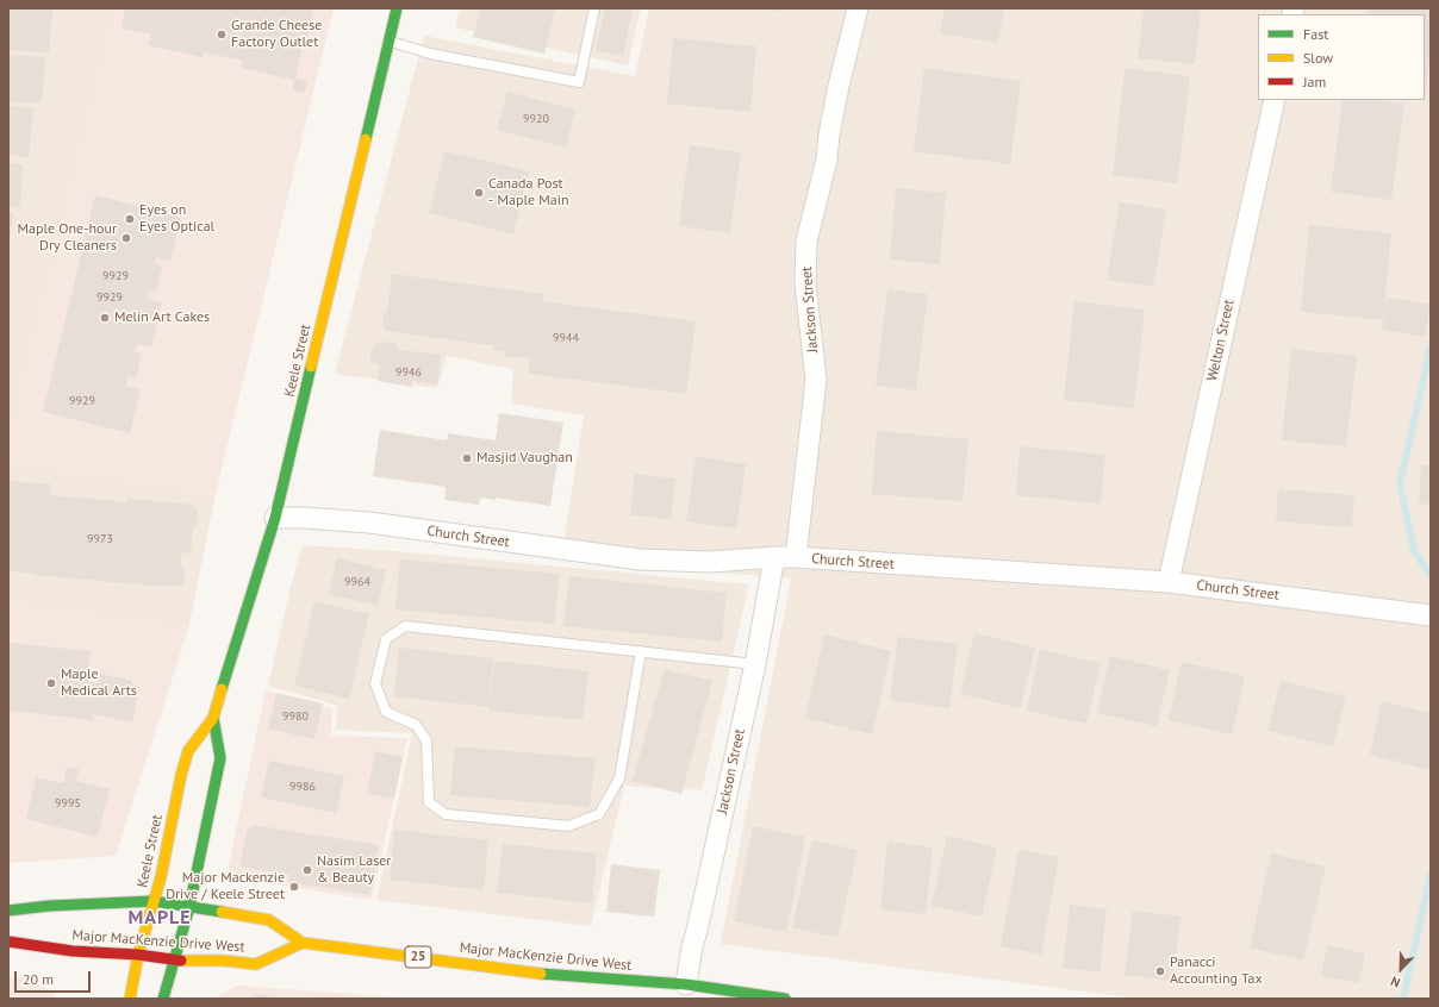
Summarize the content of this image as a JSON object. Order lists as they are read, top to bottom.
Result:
{
  "streets": {
    "main road": ["Keele Street", "Major MacKenzie Drive West", "25"],
    "street": ["Jackson Street", "Welton Street", "Church Street"]
  },
  "crossings": [
    ["Jackson Street", "Church Street"],
    ["Jackson Street", "Major MacKenzie Drive West"],
    ["Welton Street", "Church Street"],
    ["Keele Street", "Church Street"],
    ["Keele Street", "Major MacKenzie Drive West"]
  ],
  "districts": ["MAPLE"],
  "places": [
    "Grande Cheese Factory Outlet",
    "Canada Post - Maple Main",
    "Eyes on Eyes Optical",
    "Maple One-hour Dry Cleaners",
    "Melin Art Cakes",
    "Masjid Vaughan",
    "Maple Medical Arts",
    "Nasim Laser & Beauty",
    "Major Mackenzie Drive / Keele Street",
    "Panacci Accounting Tax"
  ],
  "house_numbers": [
    "9920",
    "9929",
    "9929",
    "9944",
    "9946",
    "9929",
    "9973",
    "9964",
    "9980",
    "9986",
    "9995"
  ],
  "legend": ["Fast", "Slow", "Jam"],
  "scale_bar": "20 m",
  "north": "bottom left"
}
